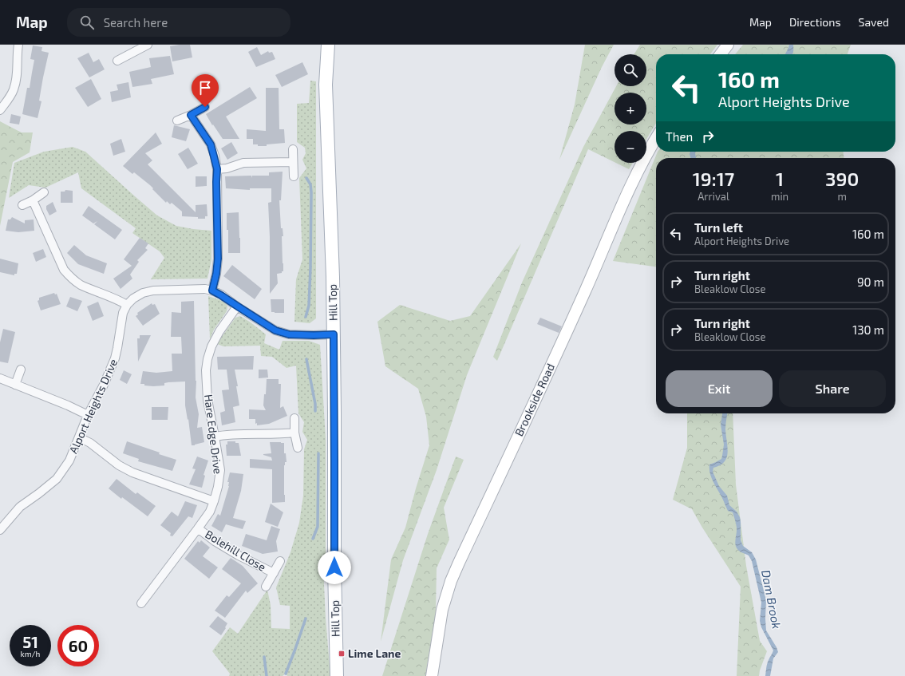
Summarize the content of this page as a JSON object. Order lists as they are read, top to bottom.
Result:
{
  "streets": {
    "main road": ["Hill Top"],
    "street": [
      "Brookside Road",
      "Alport Heights Drive",
      "Hare Edge Drive",
      "Bolehill Close"
    ]
  },
  "crossings": [
    ["Hare Edge Drive", "Bolehill Close"]
  ],
  "water": ["Dam Brook"],
  "places": {
    "transit": ["Lime Lane"]
  },
  "page": {
    "header": "Map",
    "search": "Search here",
    "nav": ["Map", "Directions", "Saved"],
    "map_buttons": ["+", "−"],
    "turn": ["160 m", "Alport Heights Drive"],
    "then": "Then",
    "eta": [
      "19:17",
      "Arrival",
      "1",
      "min",
      "390",
      "m"
    ],
    "list": [
      {
        "name": "Turn left",
        "note": "Alport Heights Drive",
        "value": "160 m"
      },
      {
        "name": "Turn right",
        "note": "Bleaklow Close",
        "value": "90 m"
      },
      {
        "name": "Turn right",
        "note": "Bleaklow Close",
        "value": "130 m"
      }
    ],
    "buttons": ["Exit", "Share"],
    "speed": "51 km/h",
    "limit": "60"
  }
}
